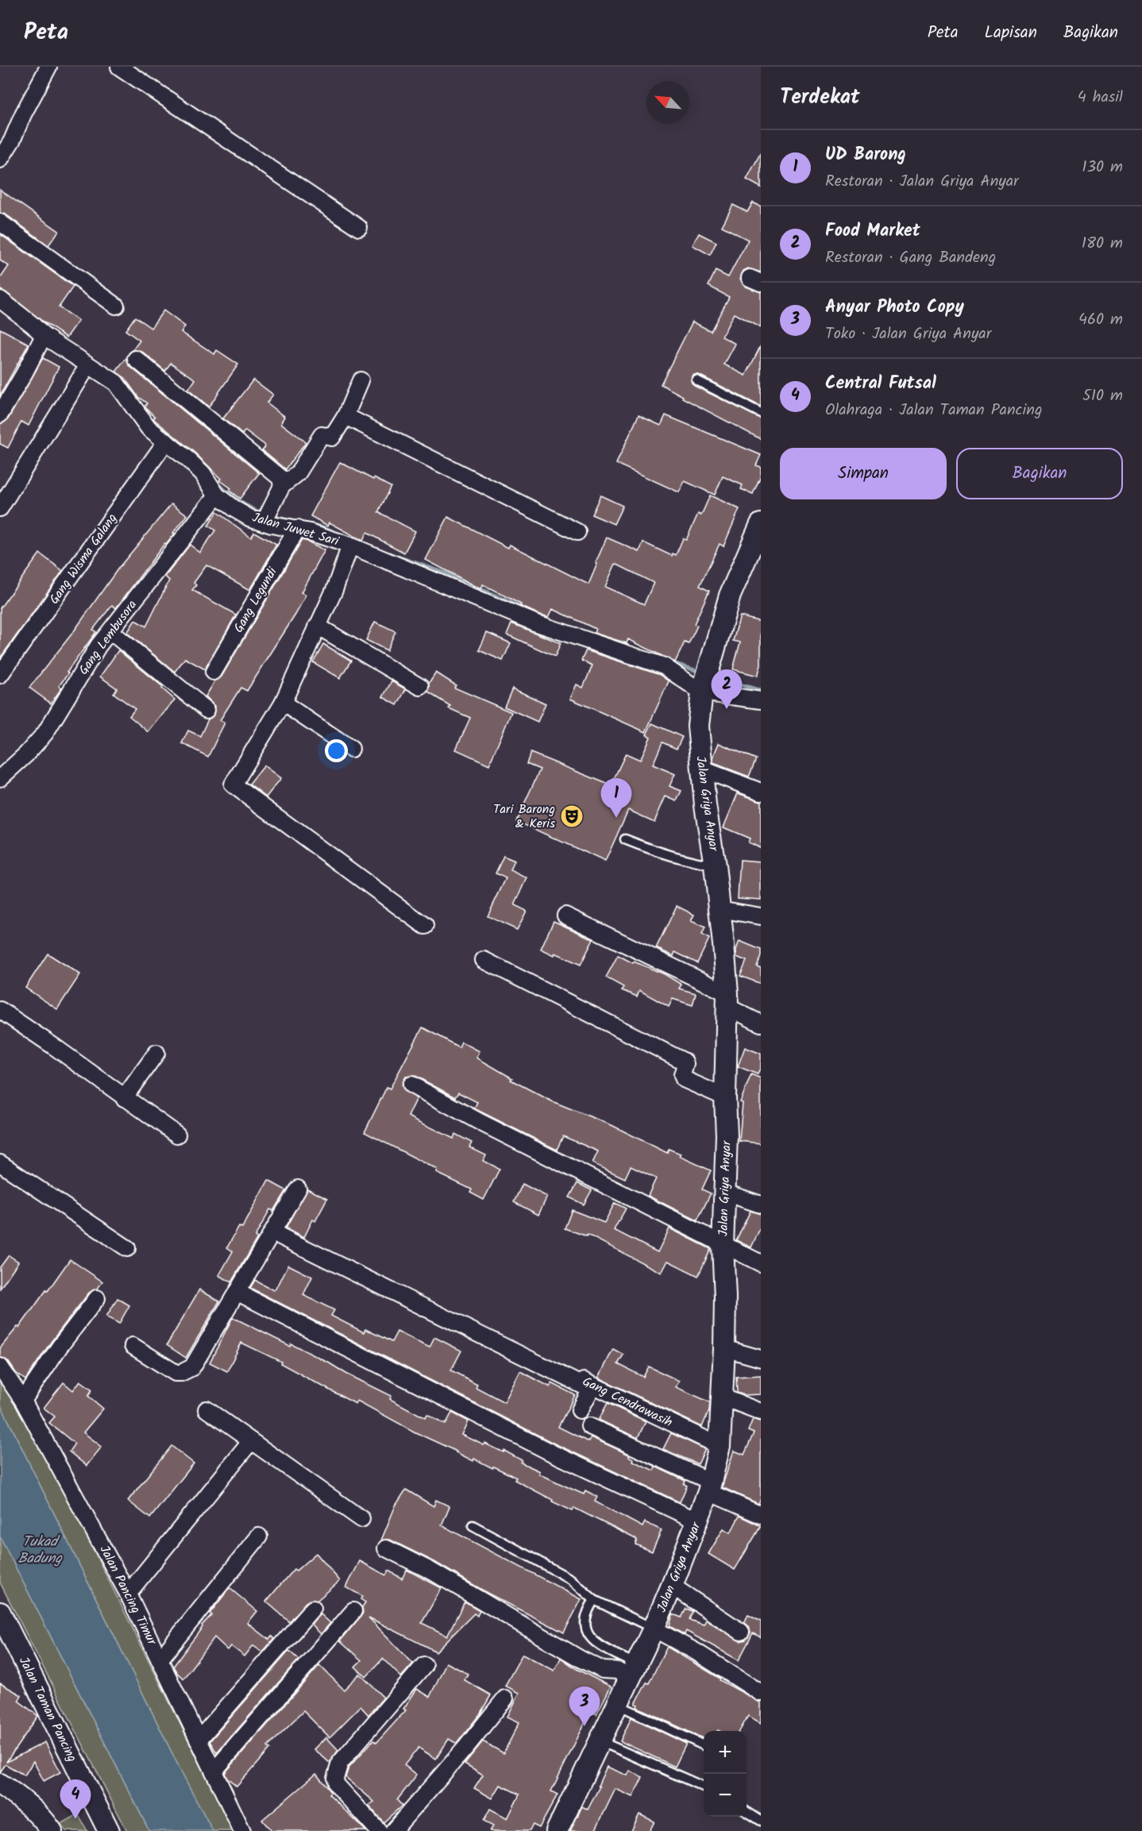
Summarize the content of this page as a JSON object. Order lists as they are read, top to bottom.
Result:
{
  "streets": {
    "street": [
      "Jalan Juwet Sari",
      "Gang Wisma Galang",
      "Gang Legundi",
      "Gang Lembusora",
      "Jalan Griya Anyar",
      "Gang Cendrawasih",
      "Jalan Pancing Timur",
      "Jalan Taman Pancing"
    ]
  },
  "crossings": [
    ["Jalan Juwet Sari", "Gang Wisma Galang"],
    ["Jalan Juwet Sari", "Gang Legundi"],
    ["Jalan Juwet Sari", "Gang Lembusora"],
    ["Jalan Juwet Sari", "Jalan Griya Anyar"],
    ["Jalan Griya Anyar", "Gang Cendrawasih"]
  ],
  "water": ["Tukad Badung"],
  "places": {
    "theatre": ["Tari Barong & Keris"]
  },
  "north": "top left",
  "page": {
    "header": "Peta",
    "nav": ["Peta", "Lapisan", "Bagikan"],
    "heading": ["Terdekat", "4 hasil"],
    "list": [
      {
        "mark": "1",
        "name": "UD Barong",
        "note": "Restoran · Jalan Griya Anyar",
        "value": "130 m"
      },
      {
        "mark": "2",
        "name": "Food Market",
        "note": "Restoran · Gang Bandeng",
        "value": "180 m"
      },
      {
        "mark": "3",
        "name": "Anyar Photo Copy",
        "note": "Toko · Jalan Griya Anyar",
        "value": "460 m"
      },
      {
        "mark": "4",
        "name": "Central Futsal",
        "note": "Olahraga · Jalan Taman Pancing",
        "value": "510 m"
      }
    ],
    "buttons": ["Simpan", "Bagikan"],
    "pins": [
      "2",
      "1",
      "3",
      "4"
    ],
    "map_buttons": ["+", "−"]
  }
}
